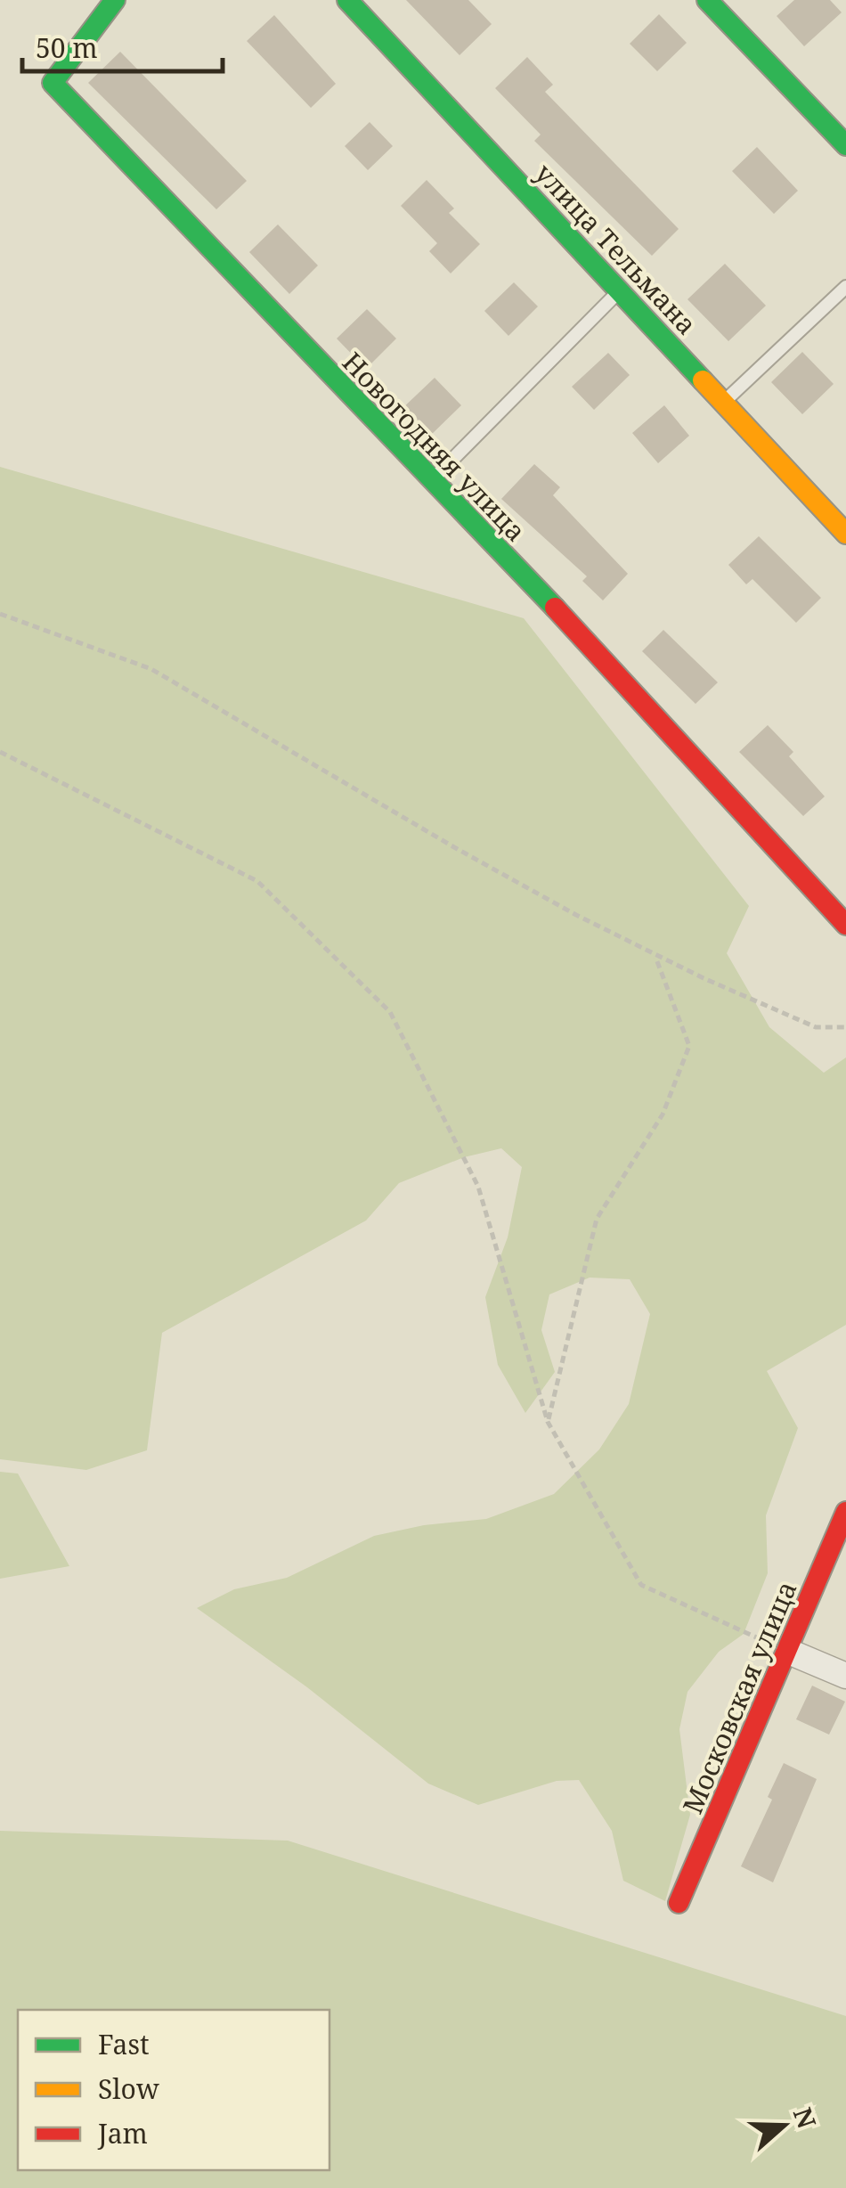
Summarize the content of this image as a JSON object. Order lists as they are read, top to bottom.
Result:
{
  "streets": {
    "street": ["улица Тельмана", "Новогодняя улица", "Московская улица"]
  },
  "legend": ["Fast", "Slow", "Jam"],
  "scale_bar": "50 m",
  "north": "right"
}
